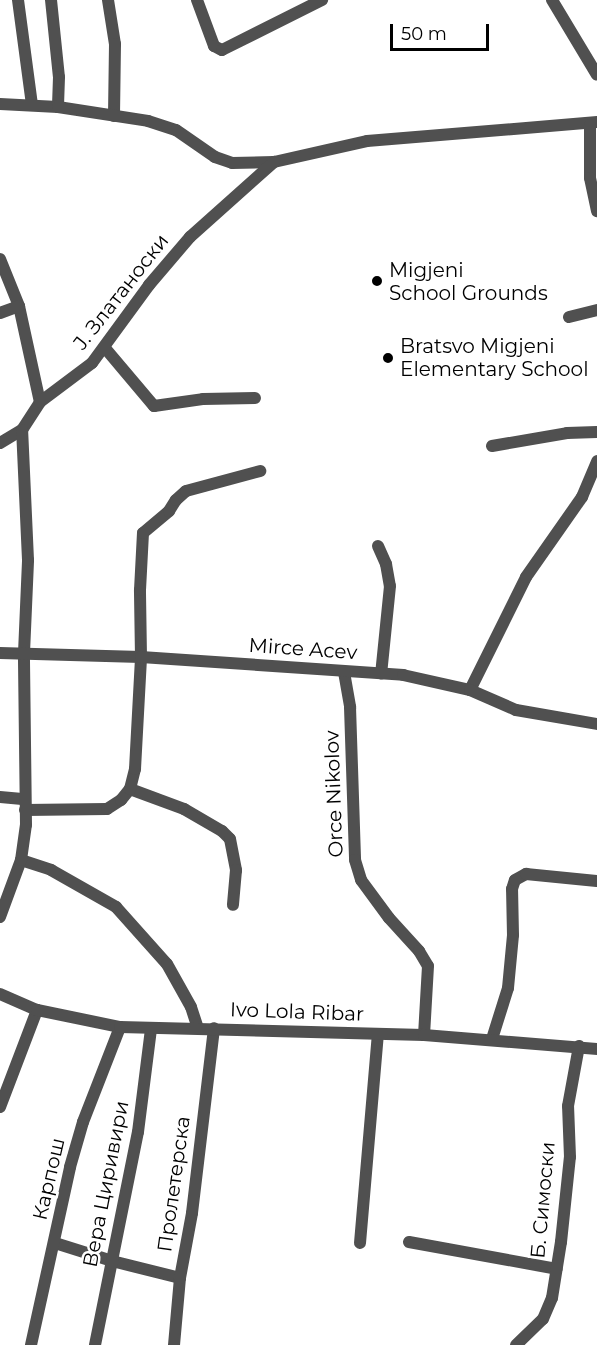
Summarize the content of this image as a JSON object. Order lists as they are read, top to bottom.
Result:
{
  "streets": {
    "street": [
      "Ј. Златаноски",
      "Mirce Acev",
      "Orce Nikolov",
      "Ivo Lola Ribar",
      "Карпош",
      "Вера Циривири",
      "Пролетерска",
      "Б. Симоски"
    ]
  },
  "crossings": [
    ["Mirce Acev", "Orce Nikolov"],
    ["Orce Nikolov", "Ivo Lola Ribar"],
    ["Ivo Lola Ribar", "Карпош"],
    ["Ivo Lola Ribar", "Вера Циривири"],
    ["Ivo Lola Ribar", "Пролетерска"],
    ["Ivo Lola Ribar", "Б. Симоски"]
  ],
  "places": ["Migjeni School Grounds", "Bratsvo Migjeni Elementary School"],
  "scale_bar": "50 m"
}
